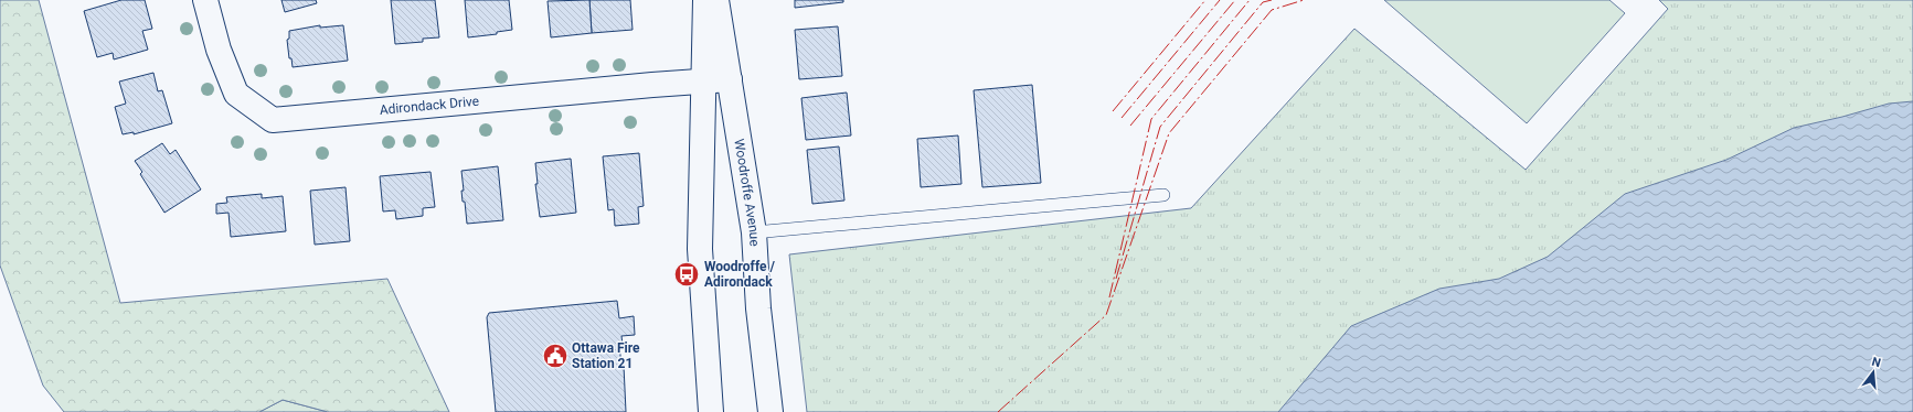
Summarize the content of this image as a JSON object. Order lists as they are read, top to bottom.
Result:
{
  "streets": {
    "main road": ["Adirondack Drive", "Woodroffe Avenue"]
  },
  "crossings": [
    ["Adirondack Drive", "Woodroffe Avenue"]
  ],
  "places": {
    "bus stop": ["Woodroffe / Adirondack"],
    "public building": ["Ottawa Fire Station 21"]
  },
  "north": "top"
}
